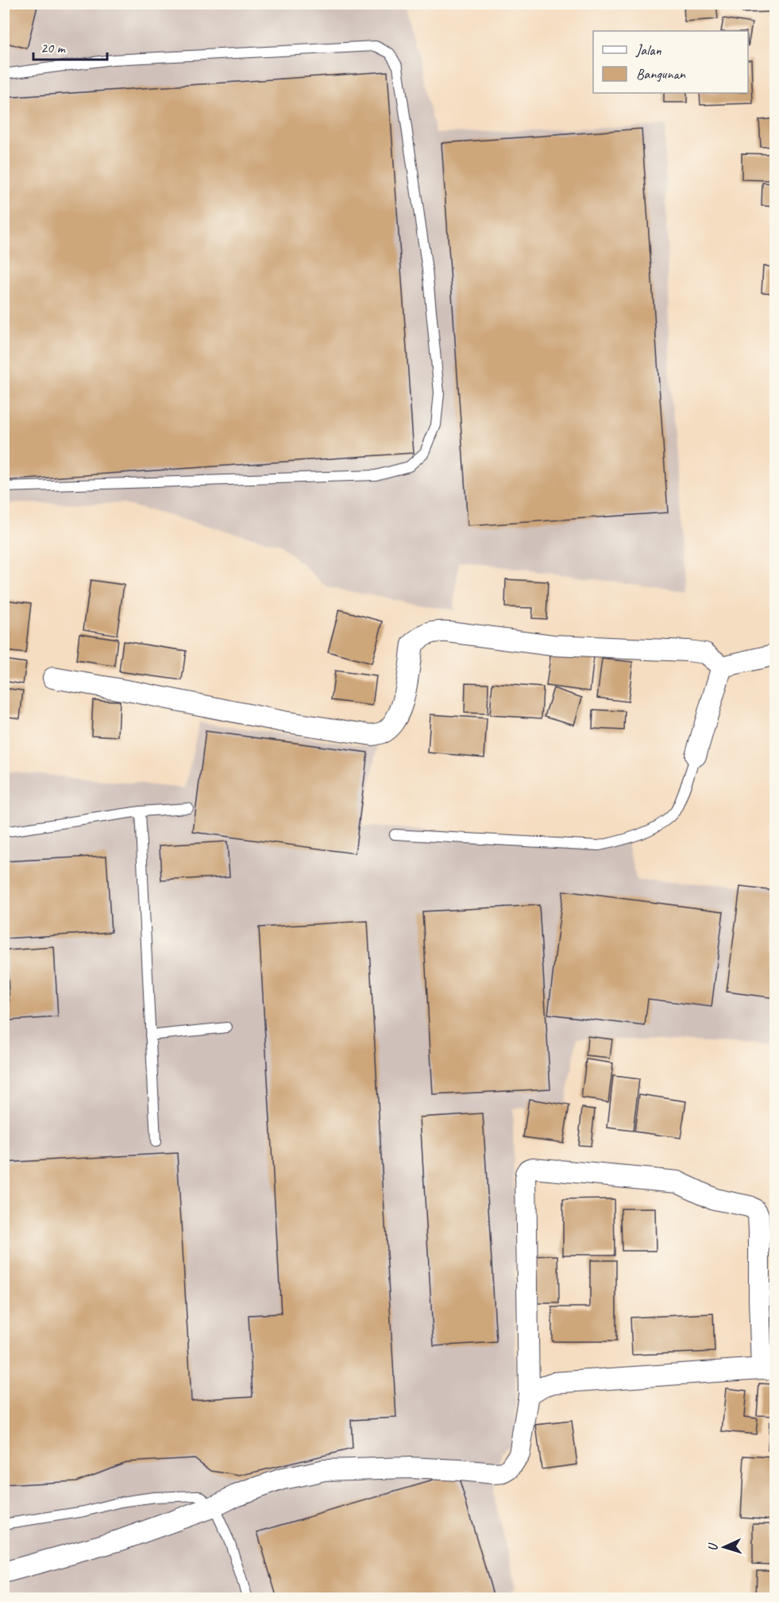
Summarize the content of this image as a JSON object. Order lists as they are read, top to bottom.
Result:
{
  "legend": ["Jalan", "Bangunan"],
  "scale_bar": "20 m",
  "north": "left"
}
